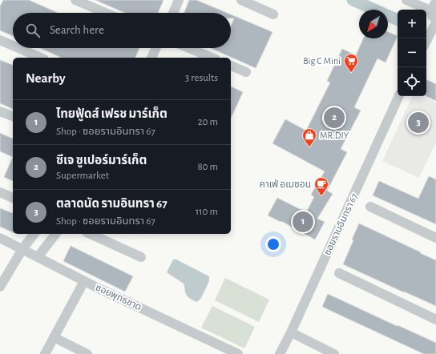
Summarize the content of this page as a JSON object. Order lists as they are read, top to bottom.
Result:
{
  "streets": {
    "street": ["ซอยรามอินทรา 67", "ซอยพุทธชาด"]
  },
  "places": {
    "supermarket": ["Big C Mini"],
    "shop": ["MR.DIY"],
    "cafe": ["คาเฟ่ อเมซอน"]
  },
  "north": "bottom left",
  "page": {
    "map_buttons": ["+", "−"],
    "search": "Search here",
    "heading": ["Nearby", "3 results"],
    "list": [
      {
        "mark": "1",
        "name": "ไทยฟู้ดส์ เฟรช มาร์เก็ต",
        "note": "Shop · ซอยรามอินทรา 67",
        "value": "20 m"
      },
      {
        "mark": "2",
        "name": "ซีเจ ซูเปอร์มาร์เก็ต",
        "note": "Supermarket",
        "value": "80 m"
      },
      {
        "mark": "3",
        "name": "ตลาดนัด รามอินทรา 67",
        "note": "Shop · ซอยรามอินทรา 67",
        "value": "110 m"
      }
    ],
    "pins": ["2", "3", "1"]
  }
}
